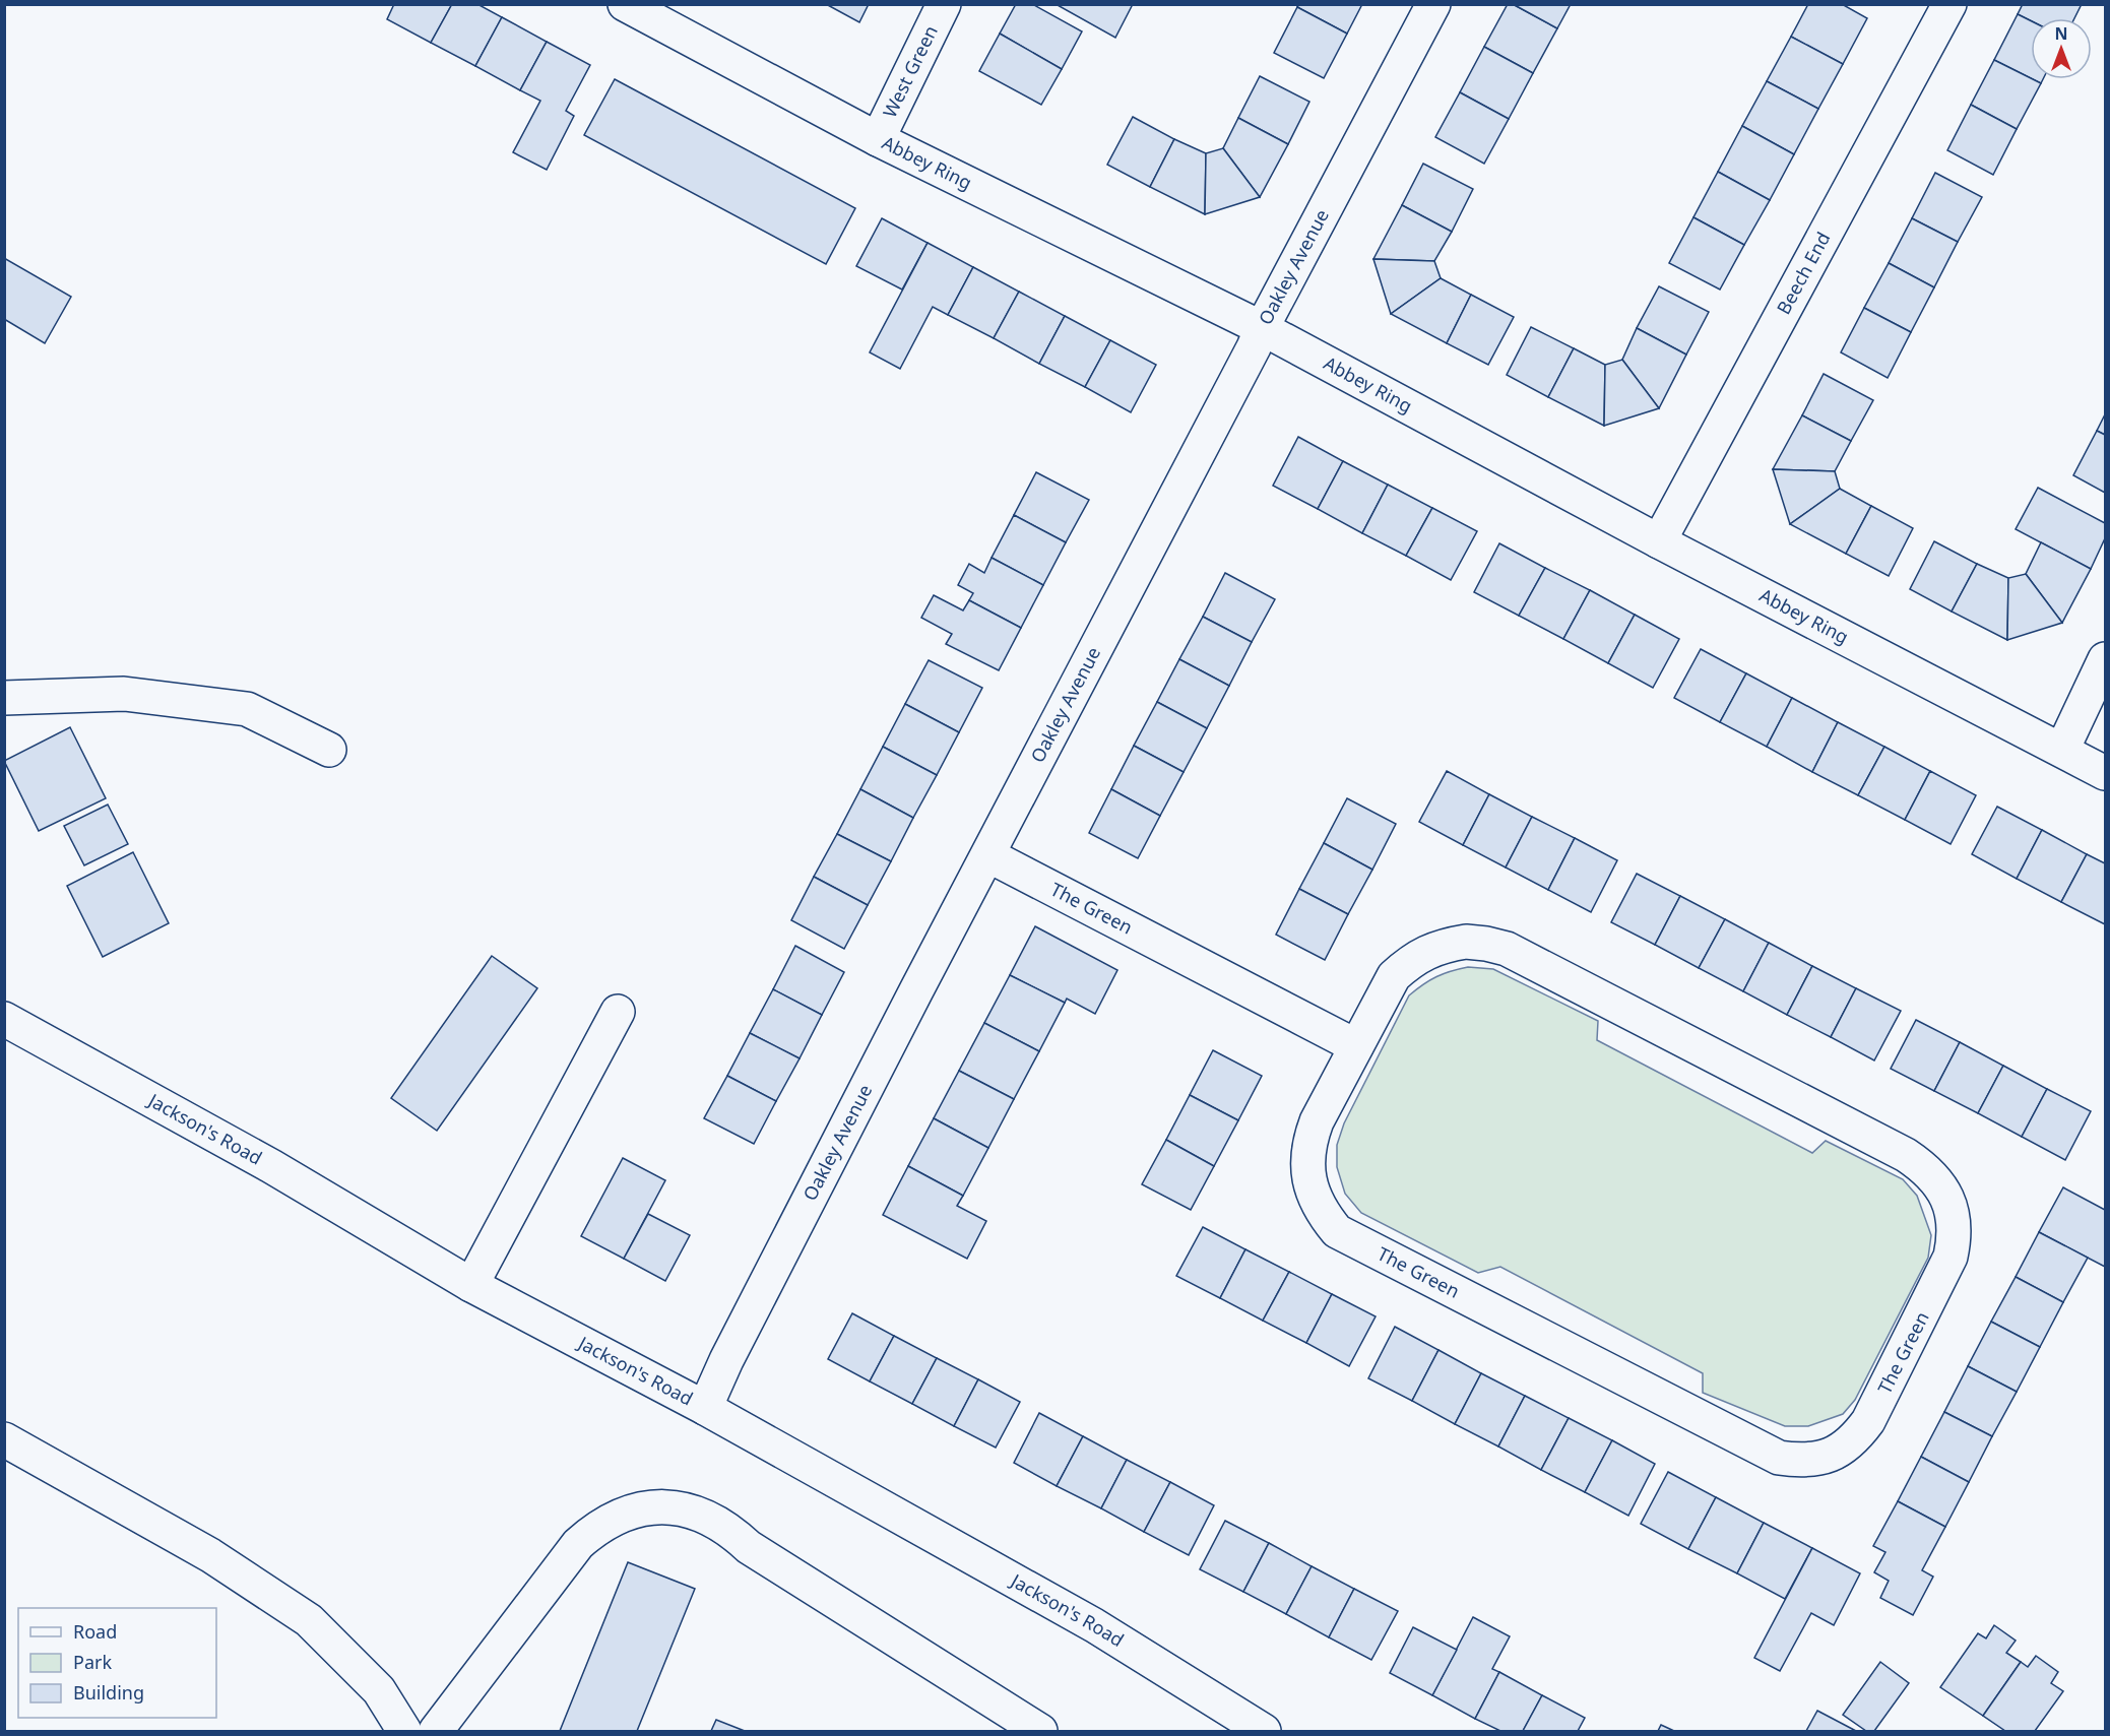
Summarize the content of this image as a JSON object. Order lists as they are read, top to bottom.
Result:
{
  "streets": {
    "street": [
      "West Green",
      "Abbey Ring",
      "Oakley Avenue",
      "Beech End",
      "The Green",
      "Jackson's Road"
    ]
  },
  "crossings": [
    ["West Green", "Abbey Ring"],
    ["Abbey Ring", "Oakley Avenue"],
    ["Abbey Ring", "Beech End"],
    ["Oakley Avenue", "The Green"],
    ["Oakley Avenue", "Jackson's Road"]
  ],
  "legend": ["Road", "Park", "Building"],
  "north": "top"
}
